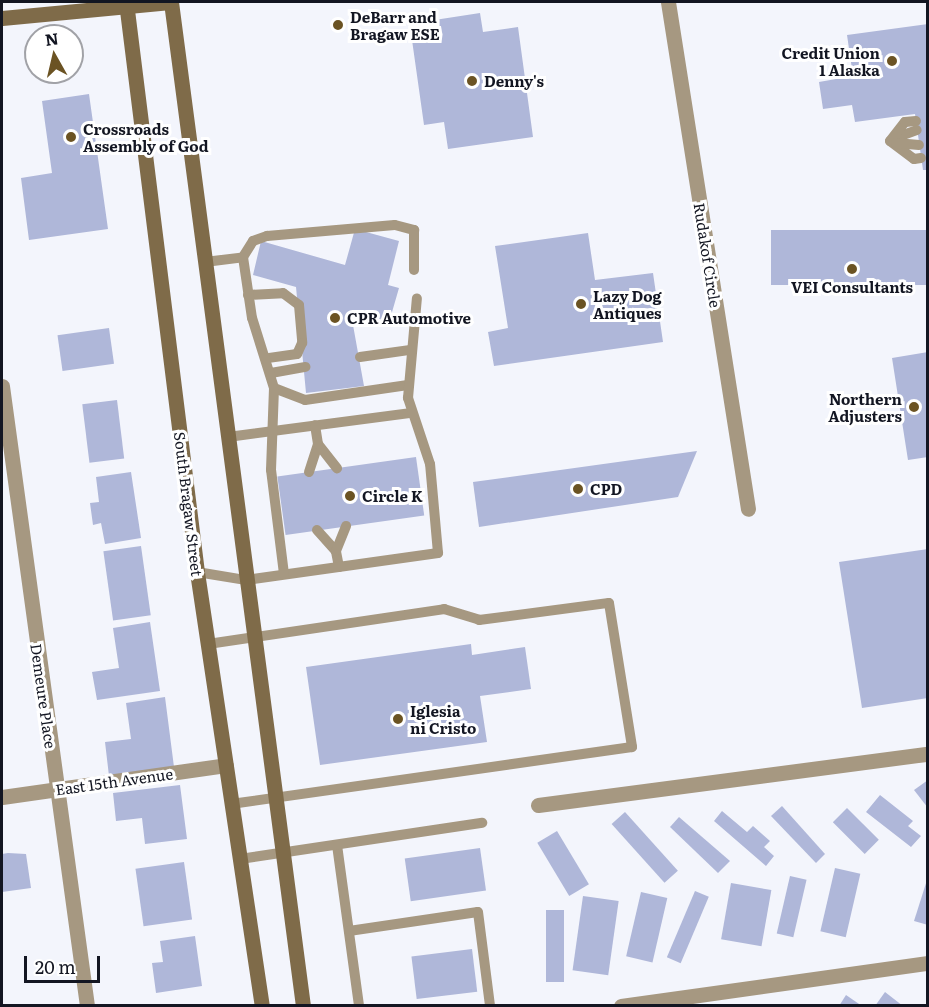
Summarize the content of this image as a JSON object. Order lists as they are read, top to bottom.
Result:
{
  "streets": {
    "main road": ["South Bragaw Street"],
    "street": ["Rudakof Circle", "Demeure Place", "East 15th Avenue"]
  },
  "crossings": [
    ["South Bragaw Street", "East 15th Avenue"],
    ["Demeure Place", "East 15th Avenue"]
  ],
  "places": [
    "DeBarr and Bragaw ESE",
    "Credit Union 1 Alaska",
    "Denny's",
    "Crossroads Assembly of God",
    "VEI Consultants",
    "Lazy Dog Antiques",
    "CPR Automotive",
    "Northern Adjusters",
    "CPD",
    "Circle K",
    "Iglesia ni Cristo"
  ],
  "scale_bar": "20 m",
  "north": "top"
}
